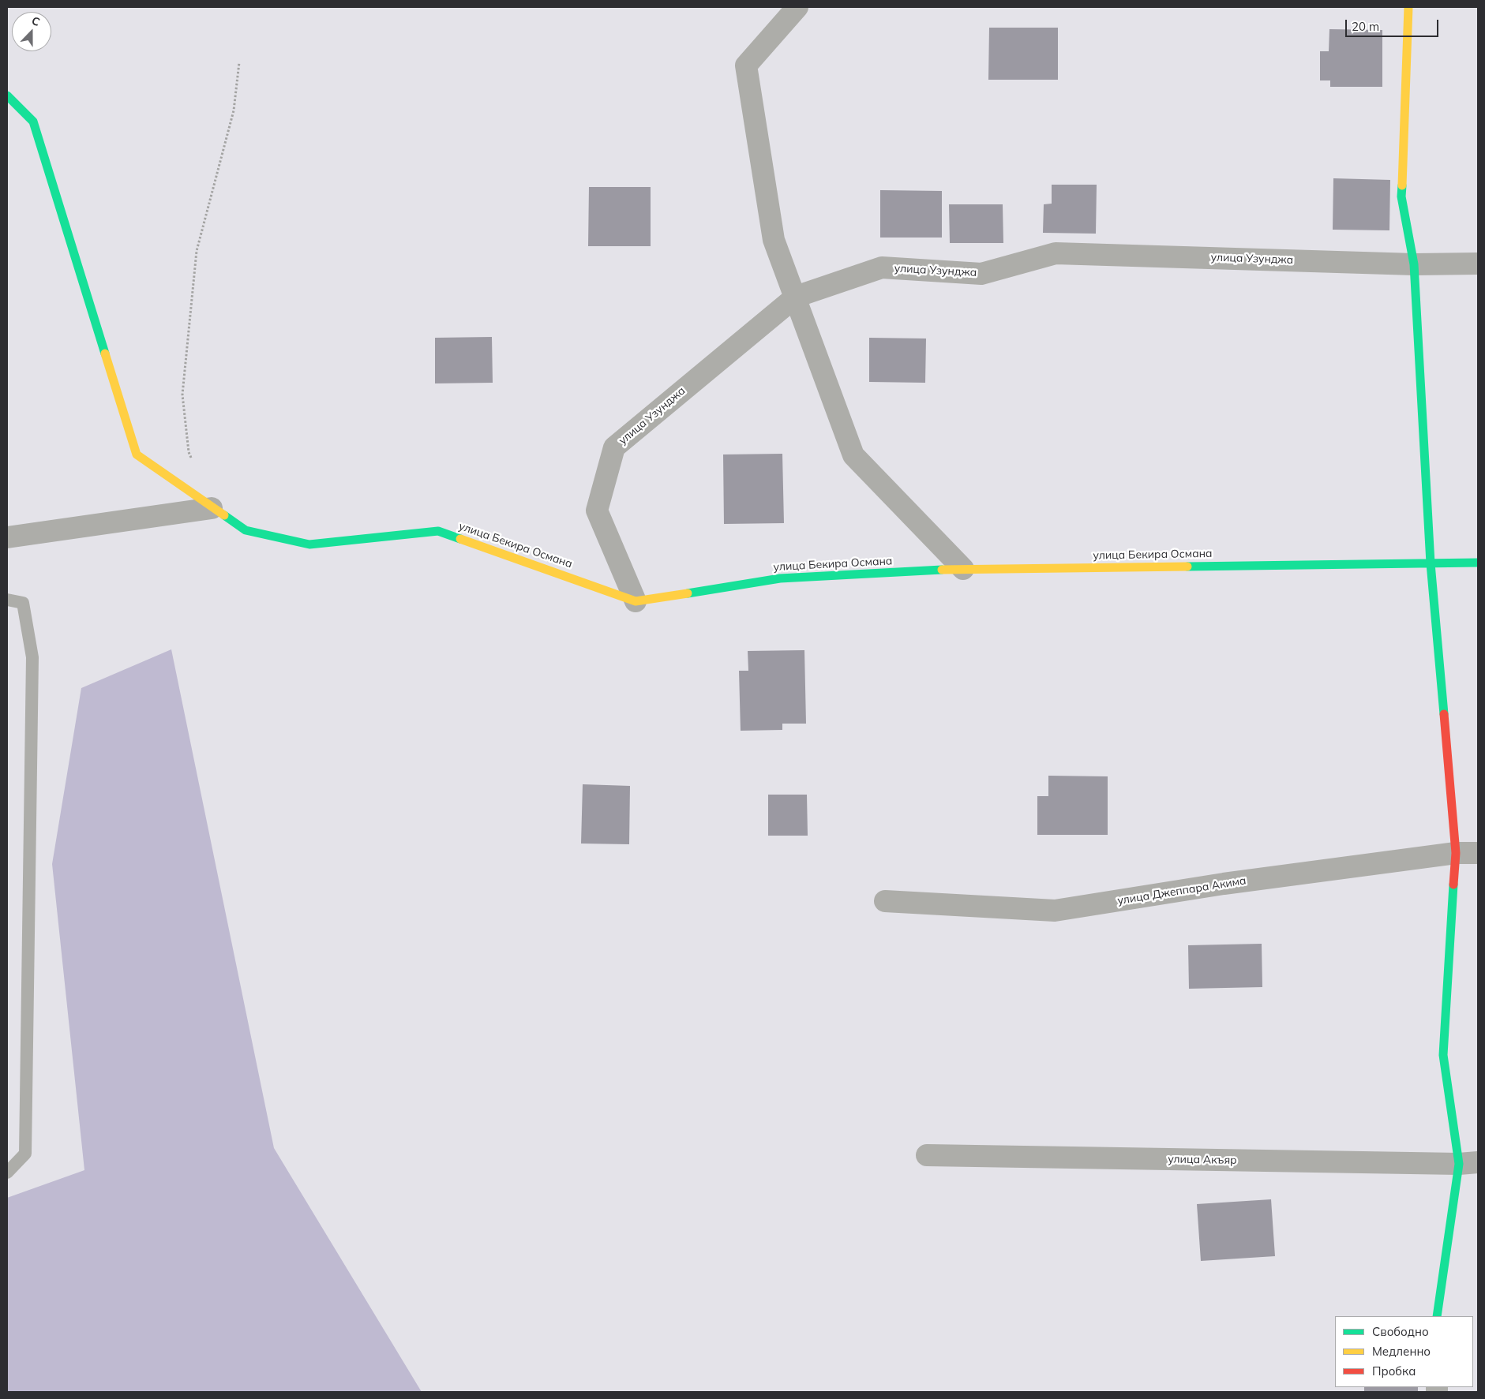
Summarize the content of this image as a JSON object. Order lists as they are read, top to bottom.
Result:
{
  "streets": {
    "street": [
      "улица Узунджа",
      "улица Бекира Османа",
      "улица Джеппара Акима",
      "улица Акъяр"
    ]
  },
  "crossings": [
    ["улица Узунджа", "улица Бекира Османа"]
  ],
  "legend": ["Свободно", "Медленно", "Пробка"],
  "scale_bar": "20 m",
  "north": "top"
}
